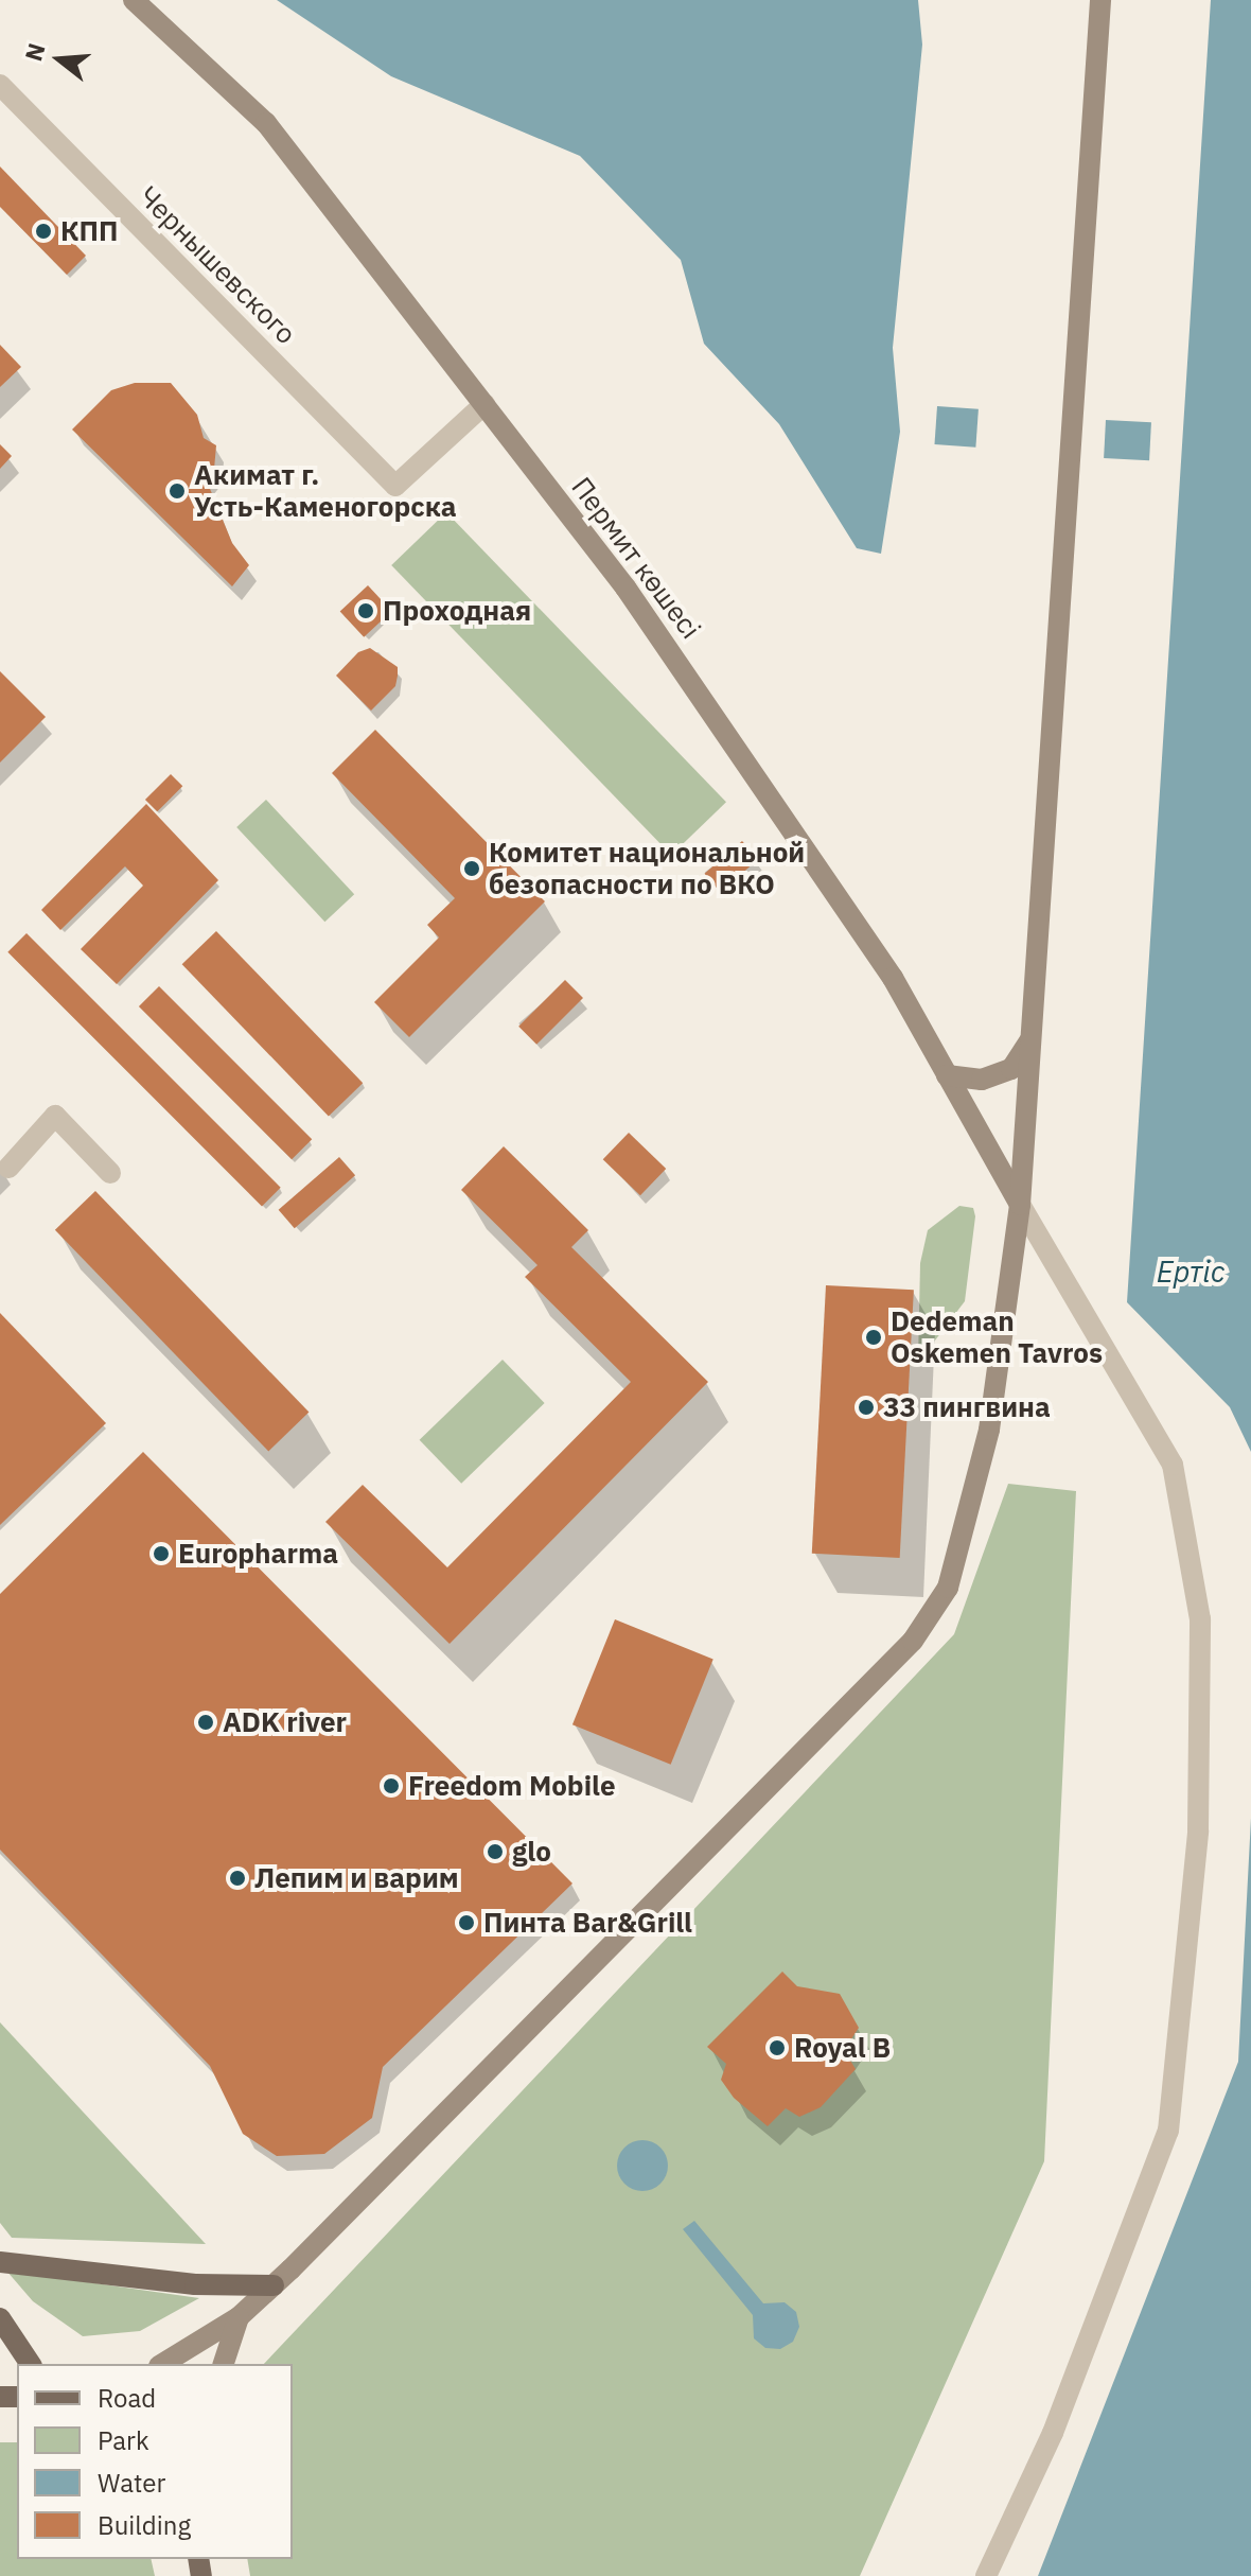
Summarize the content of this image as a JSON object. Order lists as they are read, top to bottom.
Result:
{
  "streets": {
    "main road": ["Пермит көшесі"],
    "street": ["Чернышевского"]
  },
  "crossings": [
    ["Чернышевского", "Пермит көшесі"]
  ],
  "water": ["Ертіс"],
  "places": [
    "КПП",
    "Акимат г. Усть-Каменогорска",
    "Проходная",
    "Комитет национальной безопасности по ВКО",
    "Dedeman Oskemen Tavros",
    "33 пингвина",
    "Europharma",
    "ADK river",
    "Freedom Mobile",
    "glo",
    "Лепим и варим",
    "Пинта Bar&Grill",
    "Royal B"
  ],
  "legend": [
    "Road",
    "Park",
    "Water",
    "Building"
  ],
  "north": "left"
}
